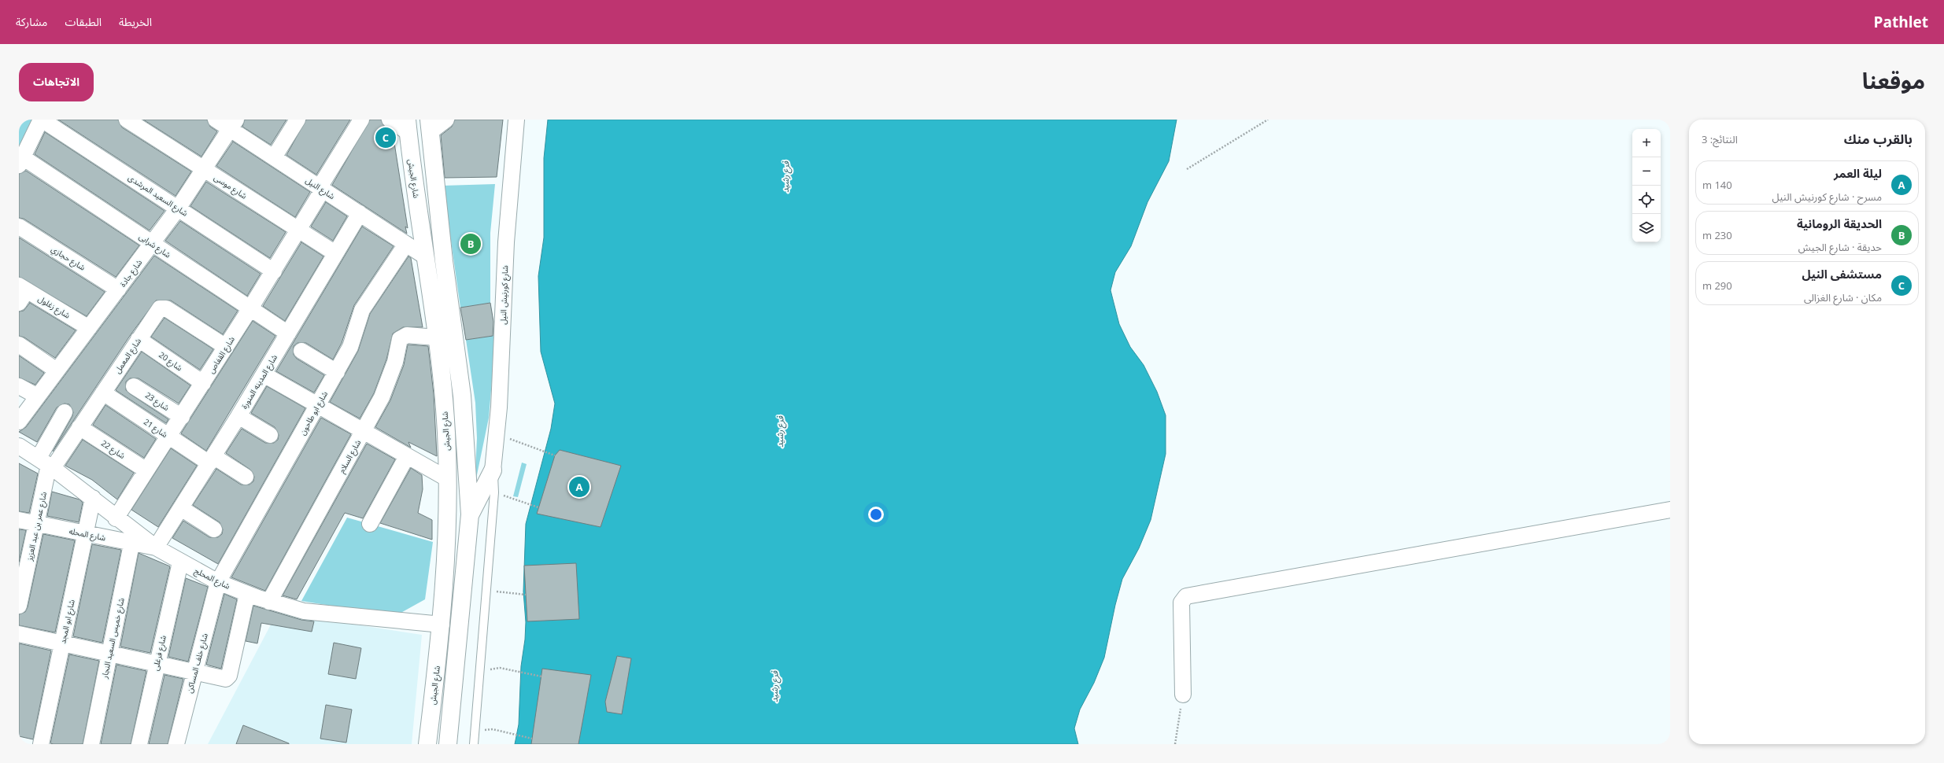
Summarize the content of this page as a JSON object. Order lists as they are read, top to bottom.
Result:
{
  "streets": {
    "main road": ["شارع الجيش"],
    "street": [
      "شارع موسى",
      "شارع النيل",
      "شارع السعيد المرشدى",
      "شارع شرابى",
      "شارع حجازي",
      "شارع جادة",
      "شارع كورنيش النيل",
      "شارع زغلول",
      "شارع القفاص",
      "شارع المعمل",
      "شارع 20",
      "شارع المدينه المنورة",
      "شارع 23",
      "شارع ابو طاحون",
      "شارع 21",
      "شارع 22",
      "شارع السلام",
      "شارع عمر بن عبد العزيز",
      "شارع المحله",
      "شارع المحلج",
      "شارع ابو المجد",
      "شارع خميس السعيد النجار",
      "شارع فرغلى",
      "شارع خلف المساكن"
    ]
  },
  "crossings": [
    ["شارع الجيش", "شارع النيل"],
    ["شارع الجيش", "شارع السلام"],
    ["شارع الجيش", "شارع المحلج"],
    ["شارع موسى", "شارع جادة"],
    ["شارع موسى", "شارع القفاص"],
    ["شارع موسى", "شارع المدينه المنورة"],
    ["شارع النيل", "شارع جادة"],
    ["شارع النيل", "شارع القفاص"],
    ["شارع النيل", "شارع المدينه المنورة"],
    ["شارع النيل", "شارع ابو طاحون"],
    ["شارع السعيد المرشدى", "شارع جادة"],
    ["شارع السعيد المرشدى", "شارع القفاص"],
    ["شارع شرابى", "شارع جادة"],
    ["شارع شرابى", "شارع القفاص"],
    ["شارع شرابى", "شارع المدينه المنورة"],
    ["شارع حجازي", "شارع جادة"],
    ["شارع جادة", "شارع زغلول"],
    ["شارع القفاص", "شارع المعمل"],
    ["شارع القفاص", "شارع 20"],
    ["شارع القفاص", "شارع 23"],
    ["شارع القفاص", "شارع 21"],
    ["شارع القفاص", "شارع 22"],
    ["شارع القفاص", "شارع المحلج"],
    ["شارع المعمل", "شارع 20"],
    ["شارع المعمل", "شارع 21"],
    ["شارع المعمل", "شارع 22"],
    ["شارع المعمل", "شارع عمر بن عبد العزيز"],
    ["شارع المعمل", "شارع المحلج"],
    ["شارع المدينه المنورة", "شارع 21"],
    ["شارع المدينه المنورة", "شارع المحلج"],
    ["شارع ابو طاحون", "شارع المحلج"],
    ["شارع ابو طاحون", "شارع خلف المساكن"],
    ["شارع السلام", "شارع المحلج"],
    ["شارع عمر بن عبد العزيز", "شارع المحله"],
    ["شارع عمر بن عبد العزيز", "شارع المحلج"],
    ["شارع المحله", "شارع المحلج"],
    ["شارع المحله", "شارع ابو المجد"],
    ["شارع المحله", "شارع خميس السعيد النجار"],
    ["شارع المحلج", "شارع ابو المجد"],
    ["شارع المحلج", "شارع خميس السعيد النجار"],
    ["شارع المحلج", "شارع فرغلى"],
    ["شارع المحلج", "شارع خلف المساكن"]
  ],
  "water": ["فرع رشيد"],
  "page": {
    "header": "Pathlet",
    "nav": ["الخريطة", "الطبقات", "مشاركة"],
    "title": "موقعنا",
    "buttons": "الاتجاهات",
    "heading": ["بالقرب منك", "النتائج: 3"],
    "pins": ["C", "B", "A"],
    "map_buttons": ["+", "−"],
    "list": [
      {
        "mark": "A",
        "name": "ليلة العمر",
        "note": "مسرح · شارع كورنيش النيل",
        "value": "140 m"
      },
      {
        "mark": "B",
        "name": "الحديقة الرومانية",
        "note": "حديقة · شارع الجيش",
        "value": "230 m"
      },
      {
        "mark": "C",
        "name": "مستشفى النيل",
        "note": "مكان · شارع الغزالى",
        "value": "290 m"
      }
    ]
  }
}
